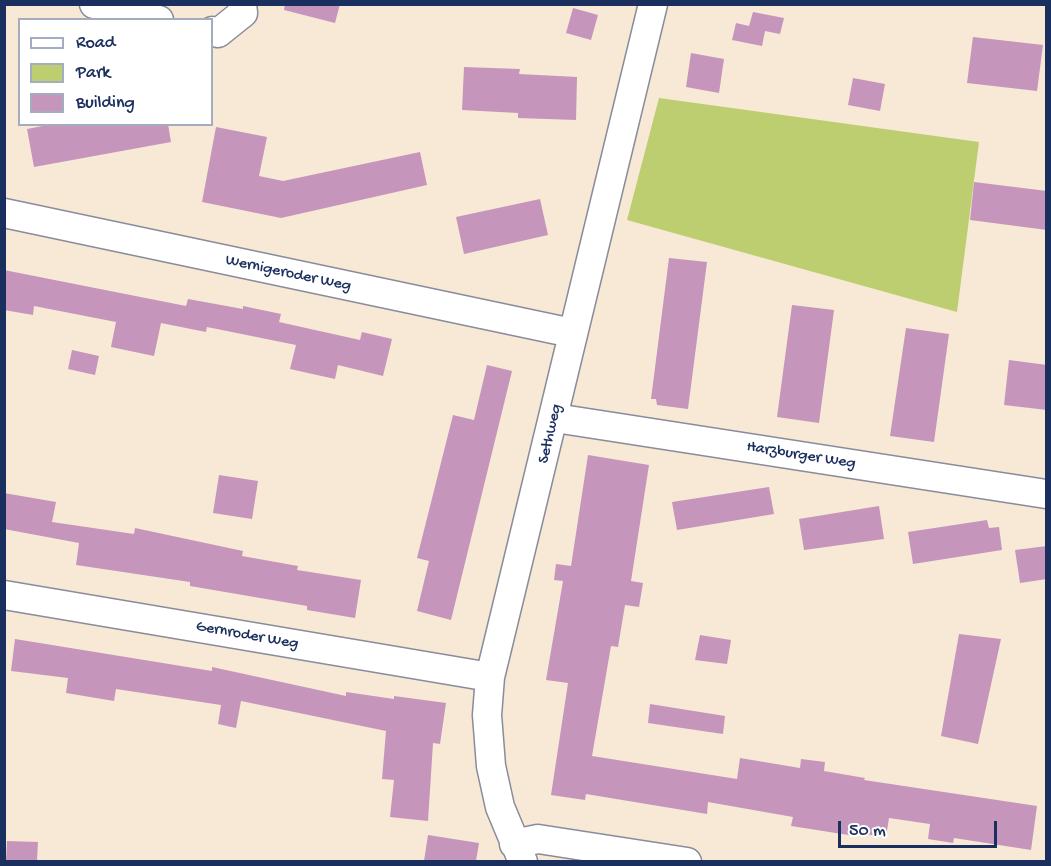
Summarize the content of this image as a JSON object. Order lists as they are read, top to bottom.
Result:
{
  "streets": {
    "street": [
      "Wernigeroder Weg",
      "Sethweg",
      "Harzburger Weg",
      "Gernroder Weg"
    ]
  },
  "crossings": [
    ["Wernigeroder Weg", "Sethweg"],
    ["Sethweg", "Harzburger Weg"],
    ["Sethweg", "Gernroder Weg"]
  ],
  "legend": ["Road", "Park", "Building"],
  "scale_bar": "50 m"
}
